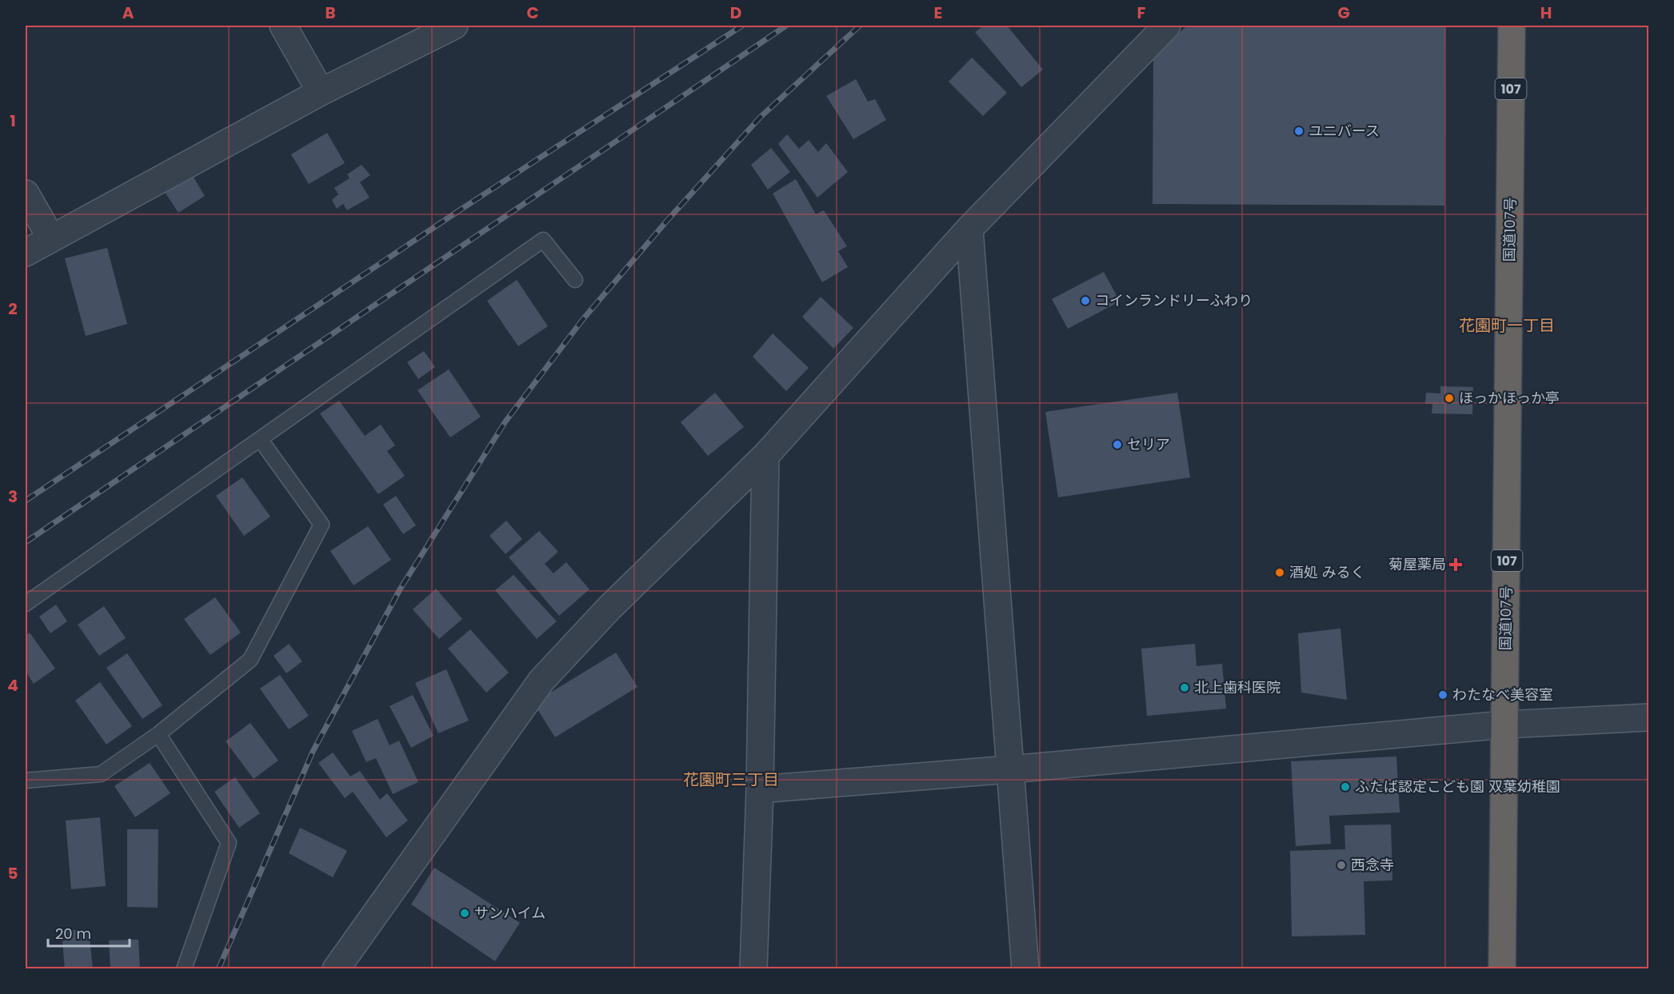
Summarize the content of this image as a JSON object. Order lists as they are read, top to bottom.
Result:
{
  "streets": {
    "highway": ["107", "国道107号"]
  },
  "districts": ["花園町一丁目", "花園町三丁目"],
  "places": {
    "other": [
      "ユニバース",
      "コインランドリーふわり",
      "ほっかほっか亭",
      "セリア",
      "酒処 みるく",
      "北上歯科医院",
      "わたなべ美容室",
      "ふたば認定こども園 双葉幼稚園",
      "西念寺",
      "サンハイム"
    ],
    "health": ["菊屋薬局"]
  },
  "scale_bar": "20 m",
  "grid": {
    "columns": [
      "A",
      "B",
      "C",
      "D",
      "E",
      "F",
      "G",
      "H"
    ],
    "rows": [
      "1",
      "2",
      "3",
      "4",
      "5"
    ]
  }
}
